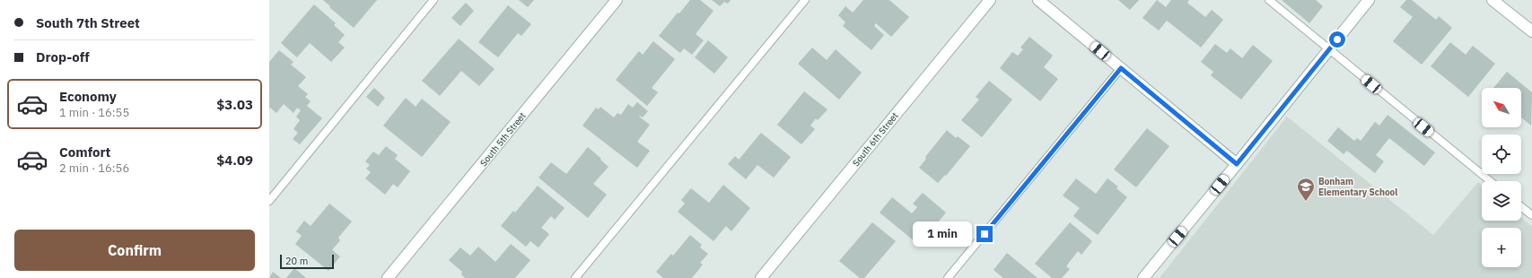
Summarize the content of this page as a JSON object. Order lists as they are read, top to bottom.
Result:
{
  "streets": {
    "street": ["South 5th Street", "South 6th Street"]
  },
  "places": {
    "school or university": ["Bonham Elementary School"]
  },
  "scale_bar": "20 m",
  "north": "top left",
  "page": {
    "banner": ["South 7th Street", "Drop-off"],
    "list": [
      {
        "name": "Economy",
        "note": "1 min · 16:55",
        "value": "$3.03"
      },
      {
        "name": "Comfort",
        "note": "2 min · 16:56",
        "value": "$4.09"
      }
    ],
    "map_buttons": "+",
    "bubble": "1 min",
    "buttons": "Confirm",
    "scale": "20 m"
  }
}
